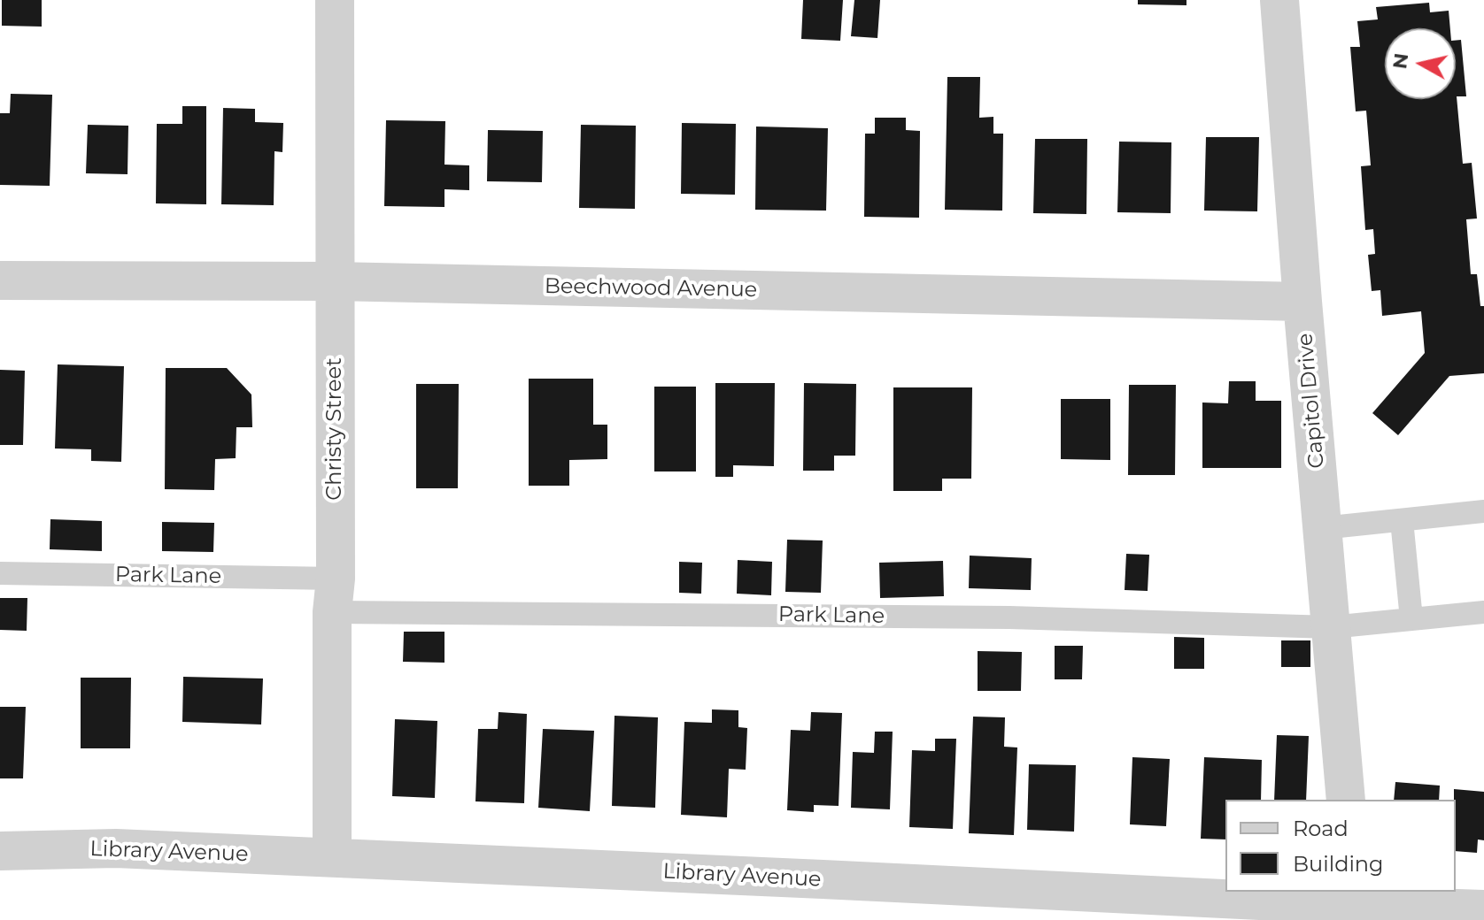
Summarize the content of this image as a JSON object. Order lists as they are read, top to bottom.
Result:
{
  "streets": {
    "street": [
      "Beechwood Avenue",
      "Capitol Drive",
      "Christy Street",
      "Library Avenue"
    ],
    "lane": ["Park Lane"]
  },
  "crossings": [
    ["Beechwood Avenue", "Capitol Drive"],
    ["Beechwood Avenue", "Christy Street"],
    ["Capitol Drive", "Park Lane"],
    ["Christy Street", "Park Lane"],
    ["Christy Street", "Library Avenue"]
  ],
  "legend": ["Road", "Building"],
  "north": "left"
}
